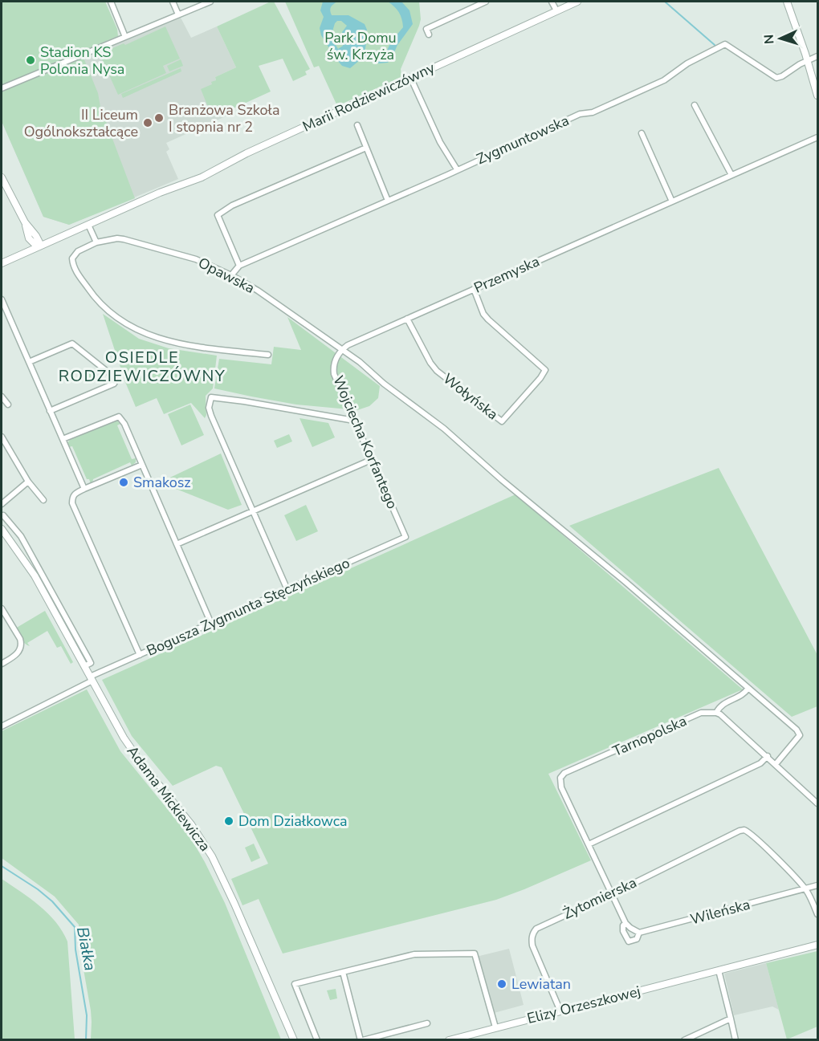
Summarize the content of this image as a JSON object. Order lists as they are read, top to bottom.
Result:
{
  "streets": {
    "street": [
      "Marii Rodziewiczówny",
      "Zygmuntowska",
      "Przemyska",
      "Opawska",
      "Wołyńska",
      "Wojciecha Korfantego",
      "Bogusza Zygmunta Stęczyńskiego",
      "Tarnopolska",
      "Adama Mickiewicza",
      "Żytomierska",
      "Wileńska",
      "Elizy Orzeszkowej"
    ]
  },
  "crossings": [
    ["Zygmuntowska", "Opawska"],
    ["Przemyska", "Opawska"],
    ["Przemyska", "Wołyńska"],
    ["Przemyska", "Wojciecha Korfantego"],
    ["Opawska", "Wojciecha Korfantego"],
    ["Wojciecha Korfantego", "Bogusza Zygmunta Stęczyńskiego"],
    ["Bogusza Zygmunta Stęczyńskiego", "Adama Mickiewicza"],
    ["Żytomierska", "Wileńska"],
    ["Żytomierska", "Elizy Orzeszkowej"]
  ],
  "districts": ["OSIEDLE RODZIEWICZÓWNY"],
  "water": ["Białka"],
  "parks": ["Park Domu św. Krzyża"],
  "places": [
    "Stadion KS Polonia Nysa",
    "Branżowa Szkoła I stopnia nr 2",
    "II Liceum Ogólnokształcące",
    "Smakosz",
    "Dom Działkowca",
    "Lewiatan"
  ],
  "north": "left"
}
